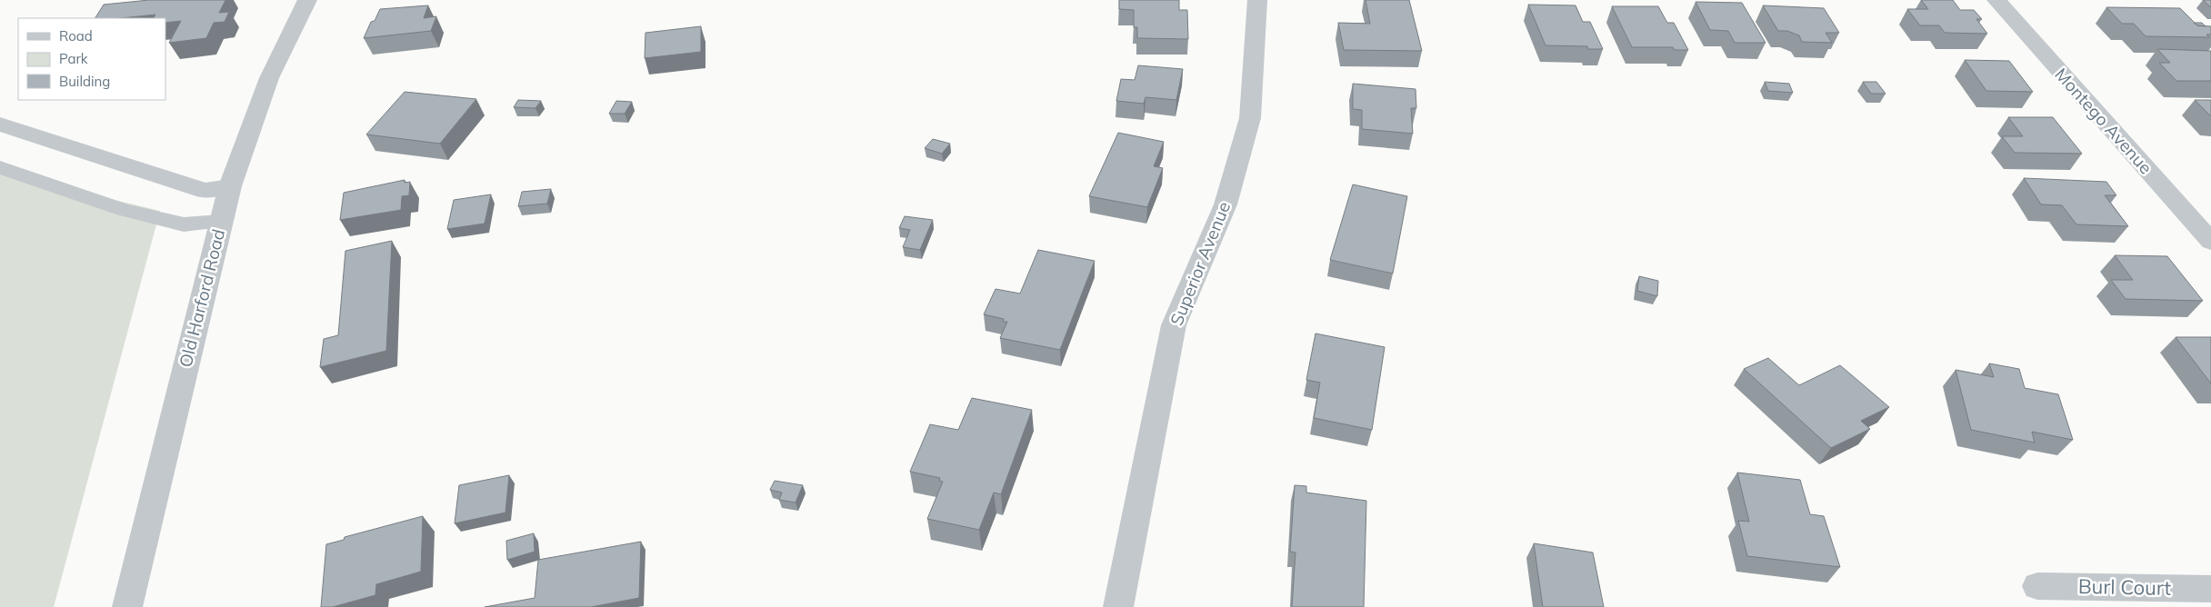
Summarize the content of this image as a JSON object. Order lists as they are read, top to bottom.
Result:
{
  "streets": {
    "street": [
      "Montego Avenue",
      "Superior Avenue",
      "Old Harford Road",
      "Burl Court"
    ]
  },
  "legend": ["Road", "Park", "Building"]
}
